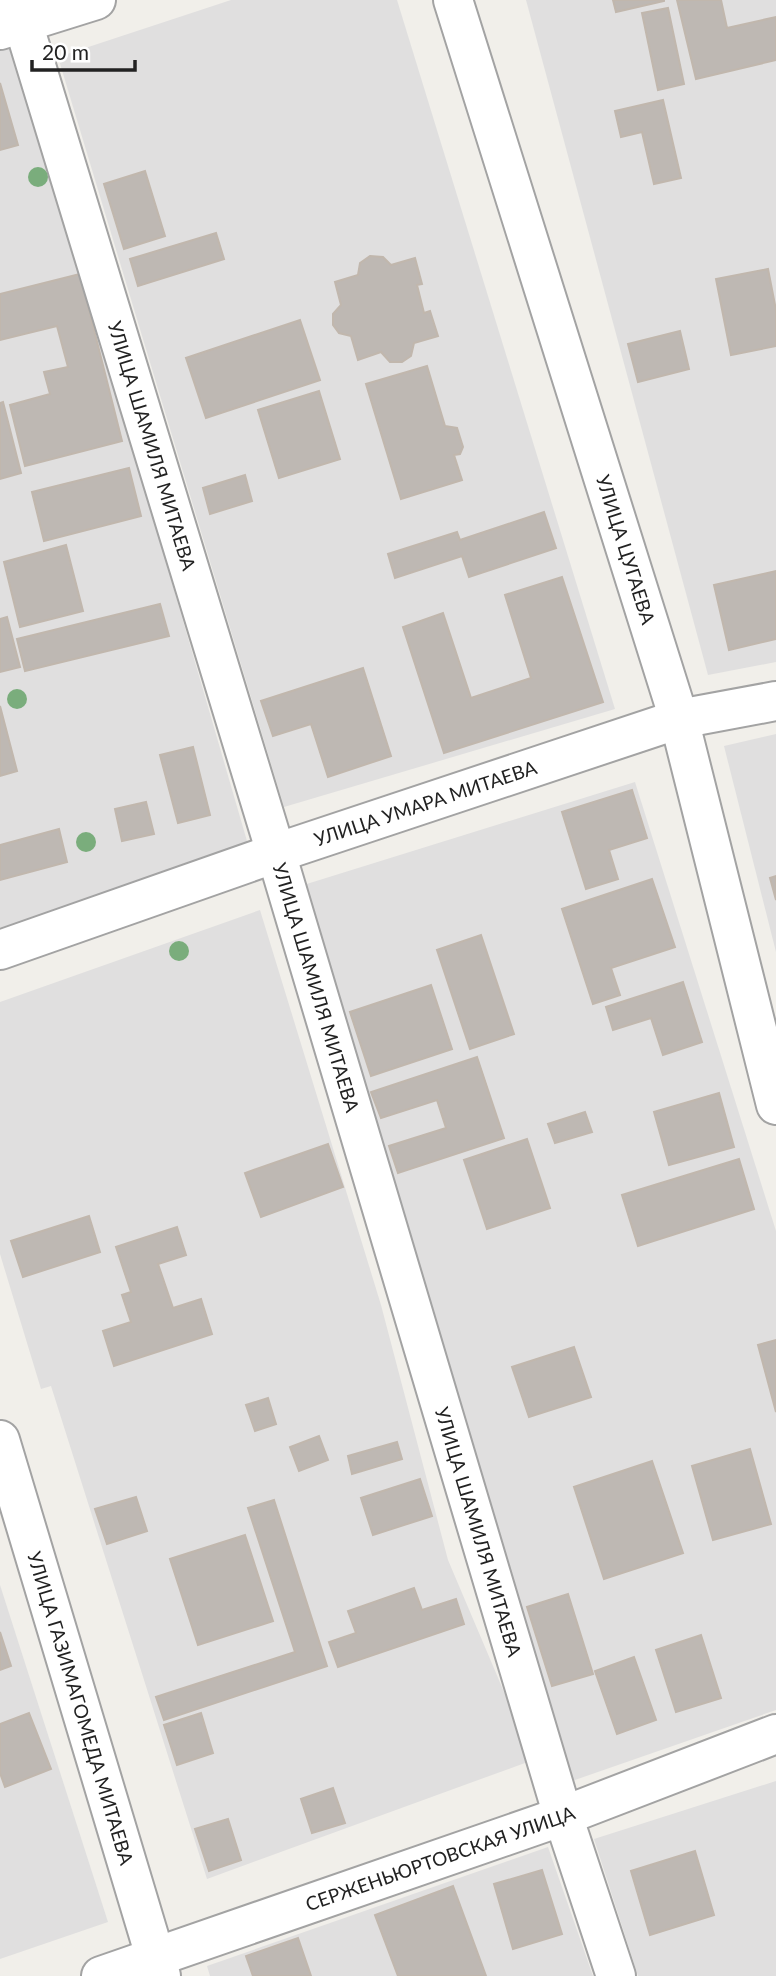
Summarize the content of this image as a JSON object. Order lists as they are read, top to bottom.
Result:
{
  "streets": {
    "street": [
      "УЛИЦА ШАМИЛЯ МИТАЕВА",
      "УЛИЦА ЦУГАЕВА",
      "УЛИЦА УМАРА МИТАЕВА",
      "УЛИЦА ГАЗИМАГОМЕДА МИТАЕВА",
      "СЕРЖЕНЬЮРТОВСКАЯ УЛИЦА"
    ]
  },
  "crossings": [
    ["УЛИЦА ШАМИЛЯ МИТАЕВА", "УЛИЦА УМАРА МИТАЕВА"],
    ["УЛИЦА ШАМИЛЯ МИТАЕВА", "СЕРЖЕНЬЮРТОВСКАЯ УЛИЦА"],
    ["УЛИЦА ЦУГАЕВА", "УЛИЦА УМАРА МИТАЕВА"],
    ["УЛИЦА ГАЗИМАГОМЕДА МИТАЕВА", "СЕРЖЕНЬЮРТОВСКАЯ УЛИЦА"]
  ],
  "scale_bar": "20 m"
}
